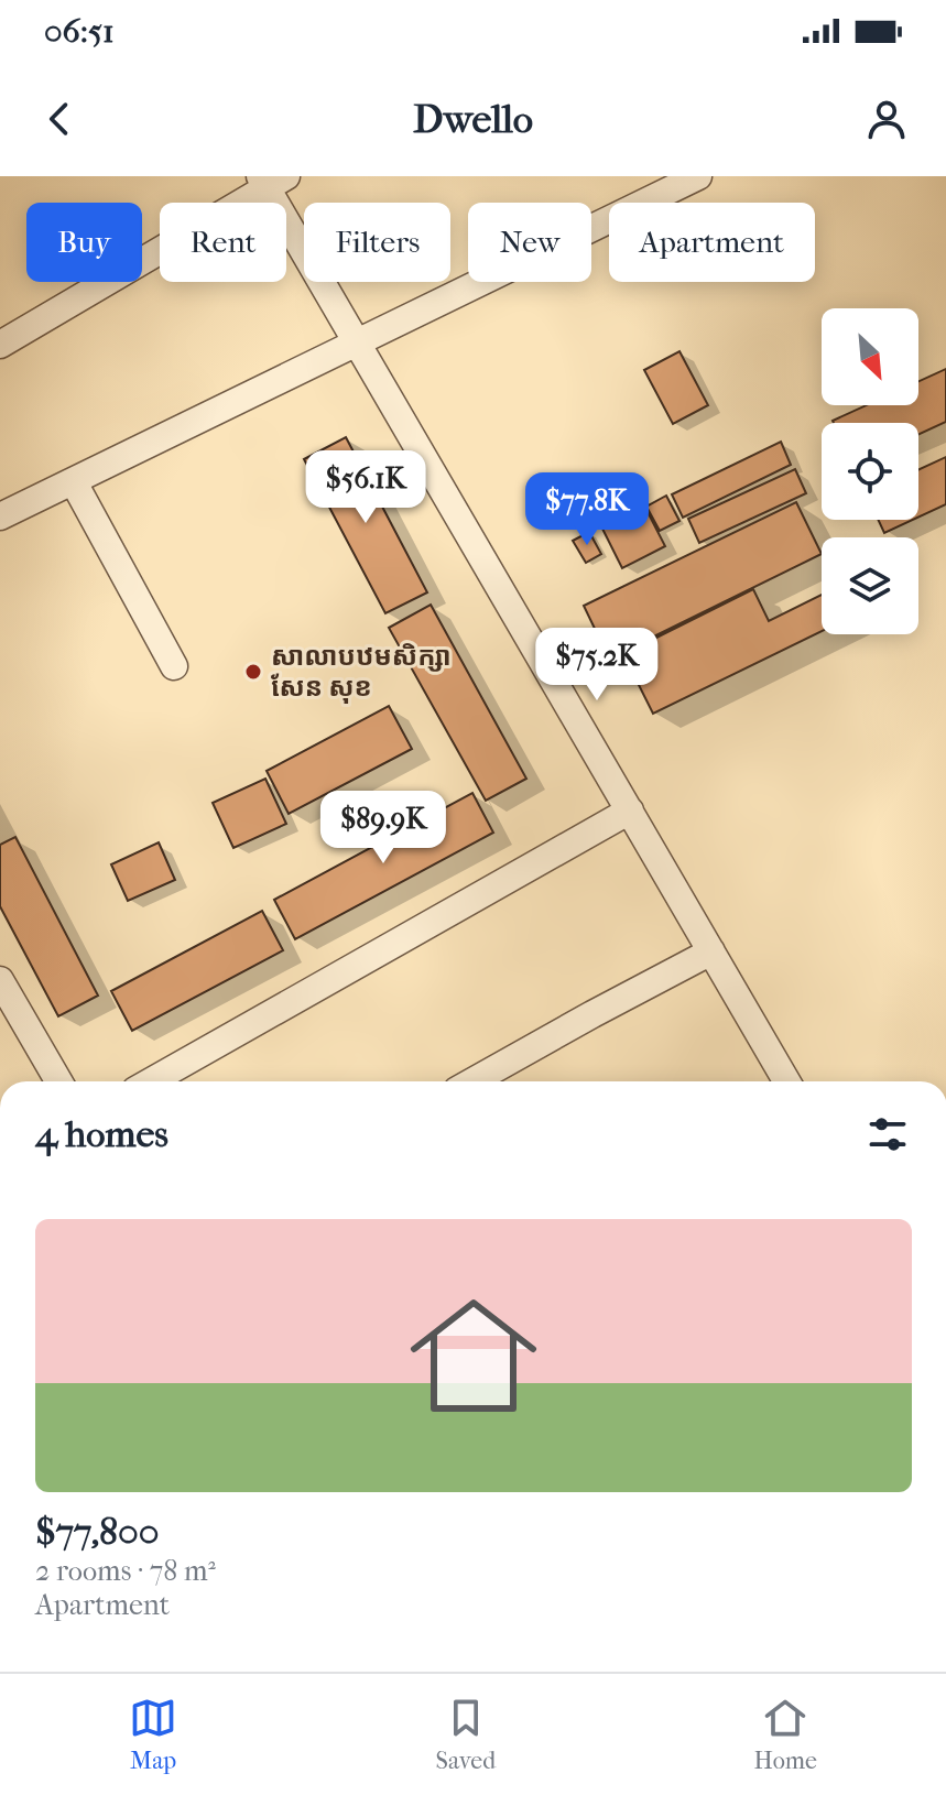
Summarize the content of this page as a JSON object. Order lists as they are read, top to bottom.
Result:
{
  "places": ["សាលាបឋមសិក្សា សែន សុខ"],
  "north": "bottom right",
  "page": {
    "status": "06:51",
    "header": "Dwello",
    "chip": [
      "Buy",
      "Rent",
      "Filters",
      "New",
      "Apartment"
    ],
    "price": [
      "$56.1K",
      "$77.8K",
      "$75.2K",
      "$89.9K"
    ],
    "heading": "4 homes",
    "list": [
      {
        "name": "$77,800",
        "note": "2 rooms · 78 m² · Apartment"
      }
    ],
    "tabs": ["Map", "Saved", "Home"]
  }
}
